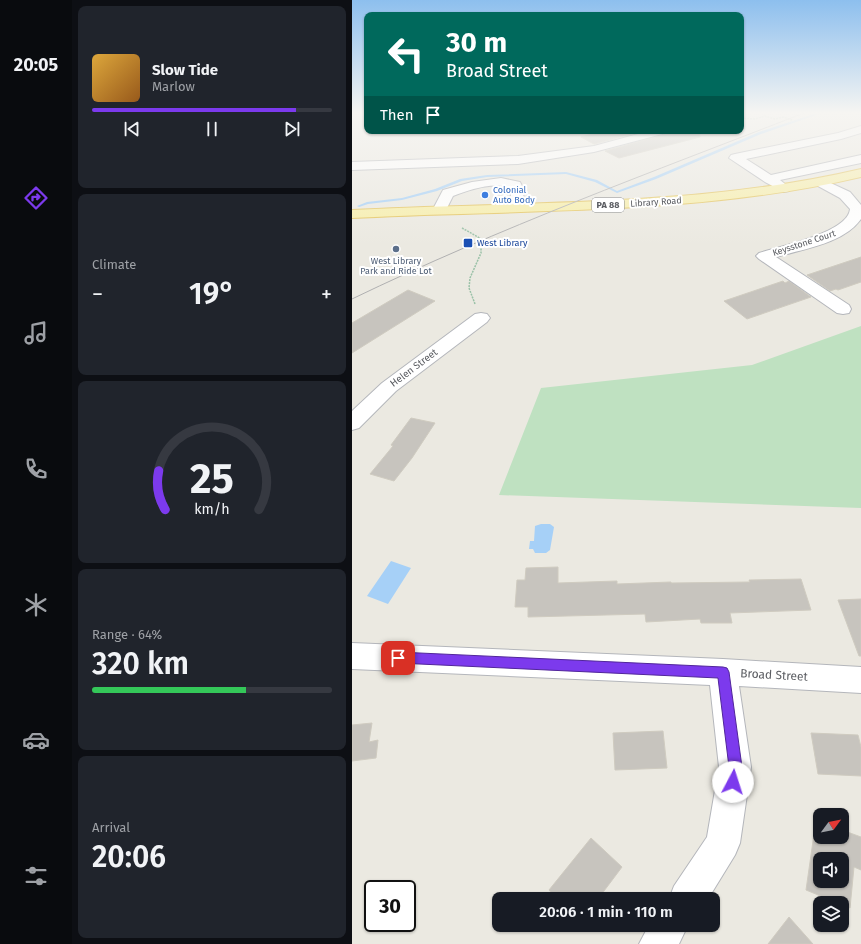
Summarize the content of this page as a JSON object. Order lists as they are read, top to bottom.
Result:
{
  "streets": {
    "main road": ["Library Road", "PA 88"],
    "street": ["Keysstone Court", "Helen Street", "Broad Street"]
  },
  "crossings": [
    ["Library Road", "Keysstone Court"]
  ],
  "places": {
    "other": ["Colonial Auto Body", "West Library Park and Ride Lot"],
    "transit": ["West Library"]
  },
  "north": "top right",
  "page": {
    "tabs": "20:05",
    "turn": ["30 m", "Broad Street"],
    "song": ["Slow Tide", "Marlow"],
    "then": "Then",
    "tile": [
      "Climate",
      ["Range · 64%", "320 km"],
      ["Arrival", "20:06"]
    ],
    "heat": ["−", "19°", "+"],
    "limit": "30",
    "trip": "20:06 · 1 min · 110 m",
    "gauge": ["25", "km/h"]
  }
}
